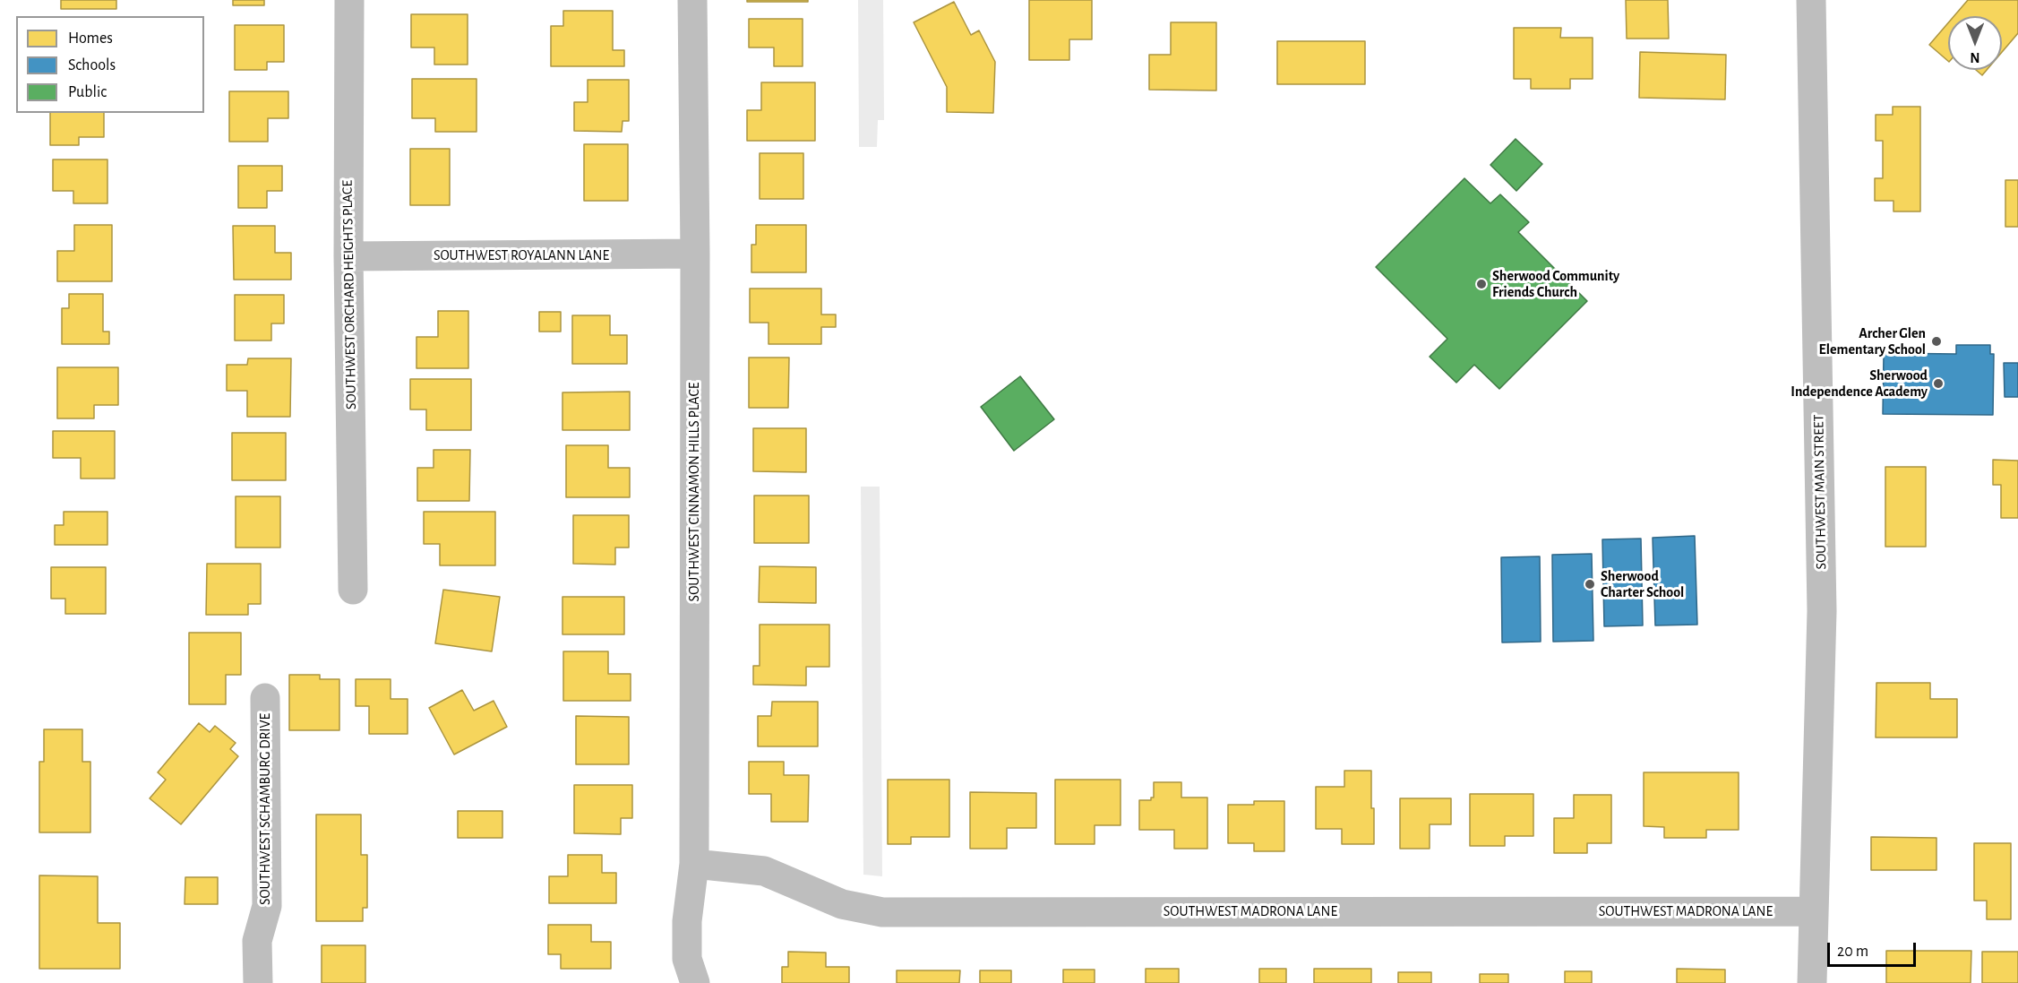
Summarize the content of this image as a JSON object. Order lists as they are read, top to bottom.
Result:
{
  "streets": {
    "street": [
      "SOUTHWEST ROYALANN LANE",
      "SOUTHWEST ORCHARD HEIGHTS PLACE",
      "SOUTHWEST CINNAMON HILLS PLACE",
      "SOUTHWEST MAIN STREET",
      "SOUTHWEST SCHAMBURG DRIVE",
      "SOUTHWEST MADRONA LANE"
    ]
  },
  "crossings": [
    ["SOUTHWEST ROYALANN LANE", "SOUTHWEST ORCHARD HEIGHTS PLACE"],
    ["SOUTHWEST ROYALANN LANE", "SOUTHWEST CINNAMON HILLS PLACE"],
    ["SOUTHWEST CINNAMON HILLS PLACE", "SOUTHWEST MADRONA LANE"],
    ["SOUTHWEST MAIN STREET", "SOUTHWEST MADRONA LANE"]
  ],
  "places": [
    "Sherwood Community Friends Church",
    "Archer Glen Elementary School",
    "Sherwood Independence Academy",
    "Sherwood Charter School"
  ],
  "legend": ["Homes", "Schools", "Public"],
  "scale_bar": "20 m",
  "north": "bottom"
}
